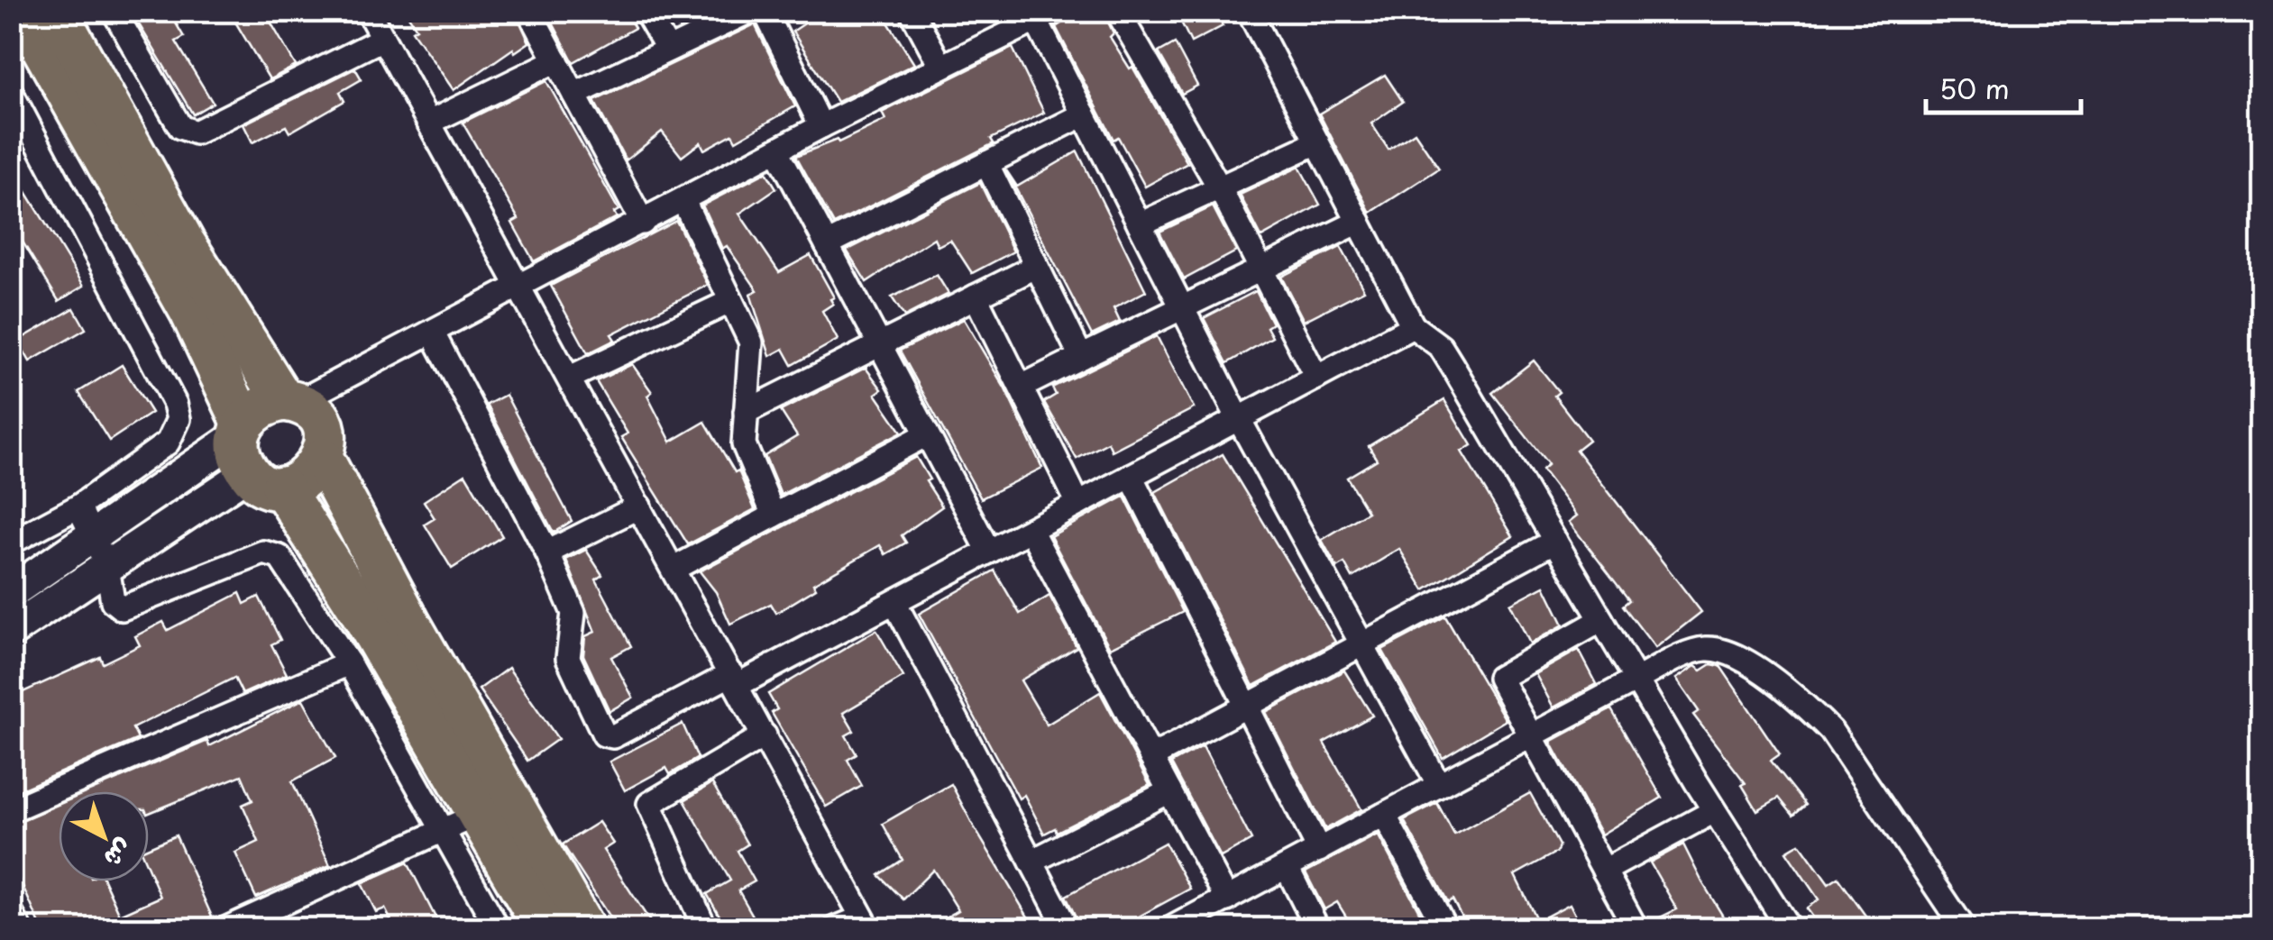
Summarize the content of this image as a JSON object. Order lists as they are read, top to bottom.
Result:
{
  "scale_bar": "50 m",
  "north": "bottom right"
}
